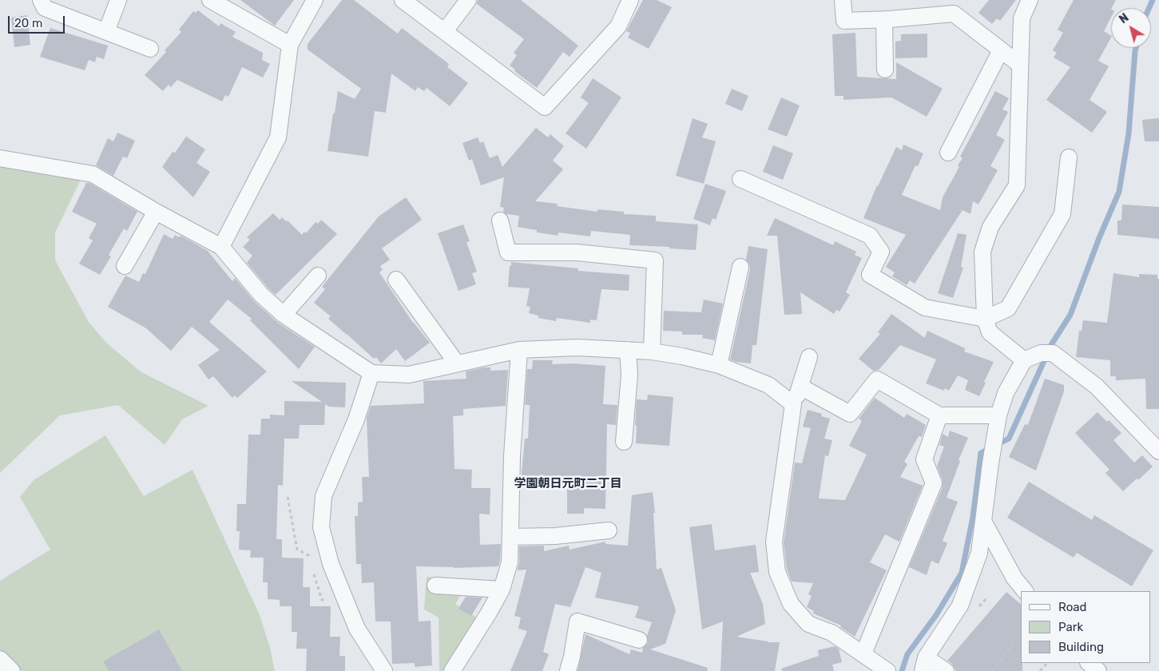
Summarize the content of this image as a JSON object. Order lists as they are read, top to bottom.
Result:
{
  "districts": ["学園朝日元町二丁目"],
  "legend": ["Road", "Park", "Building"],
  "scale_bar": "20 m",
  "north": "top left"
}
